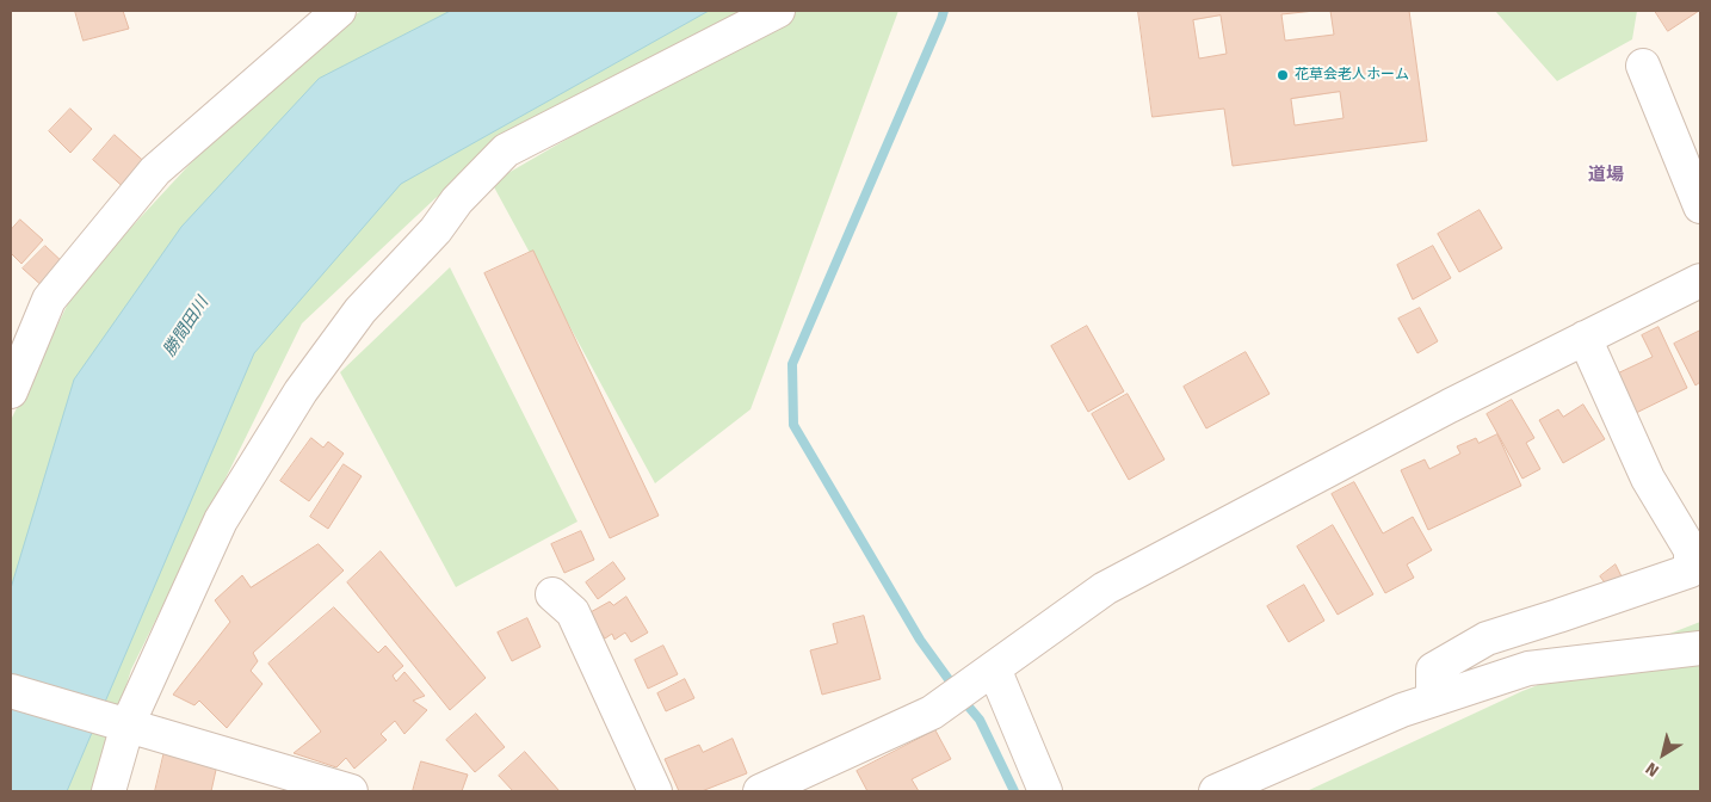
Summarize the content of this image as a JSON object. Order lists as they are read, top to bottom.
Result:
{
  "districts": ["道場"],
  "water": ["勝間田川"],
  "places": ["花草会老人ホーム"],
  "north": "bottom left"
}
